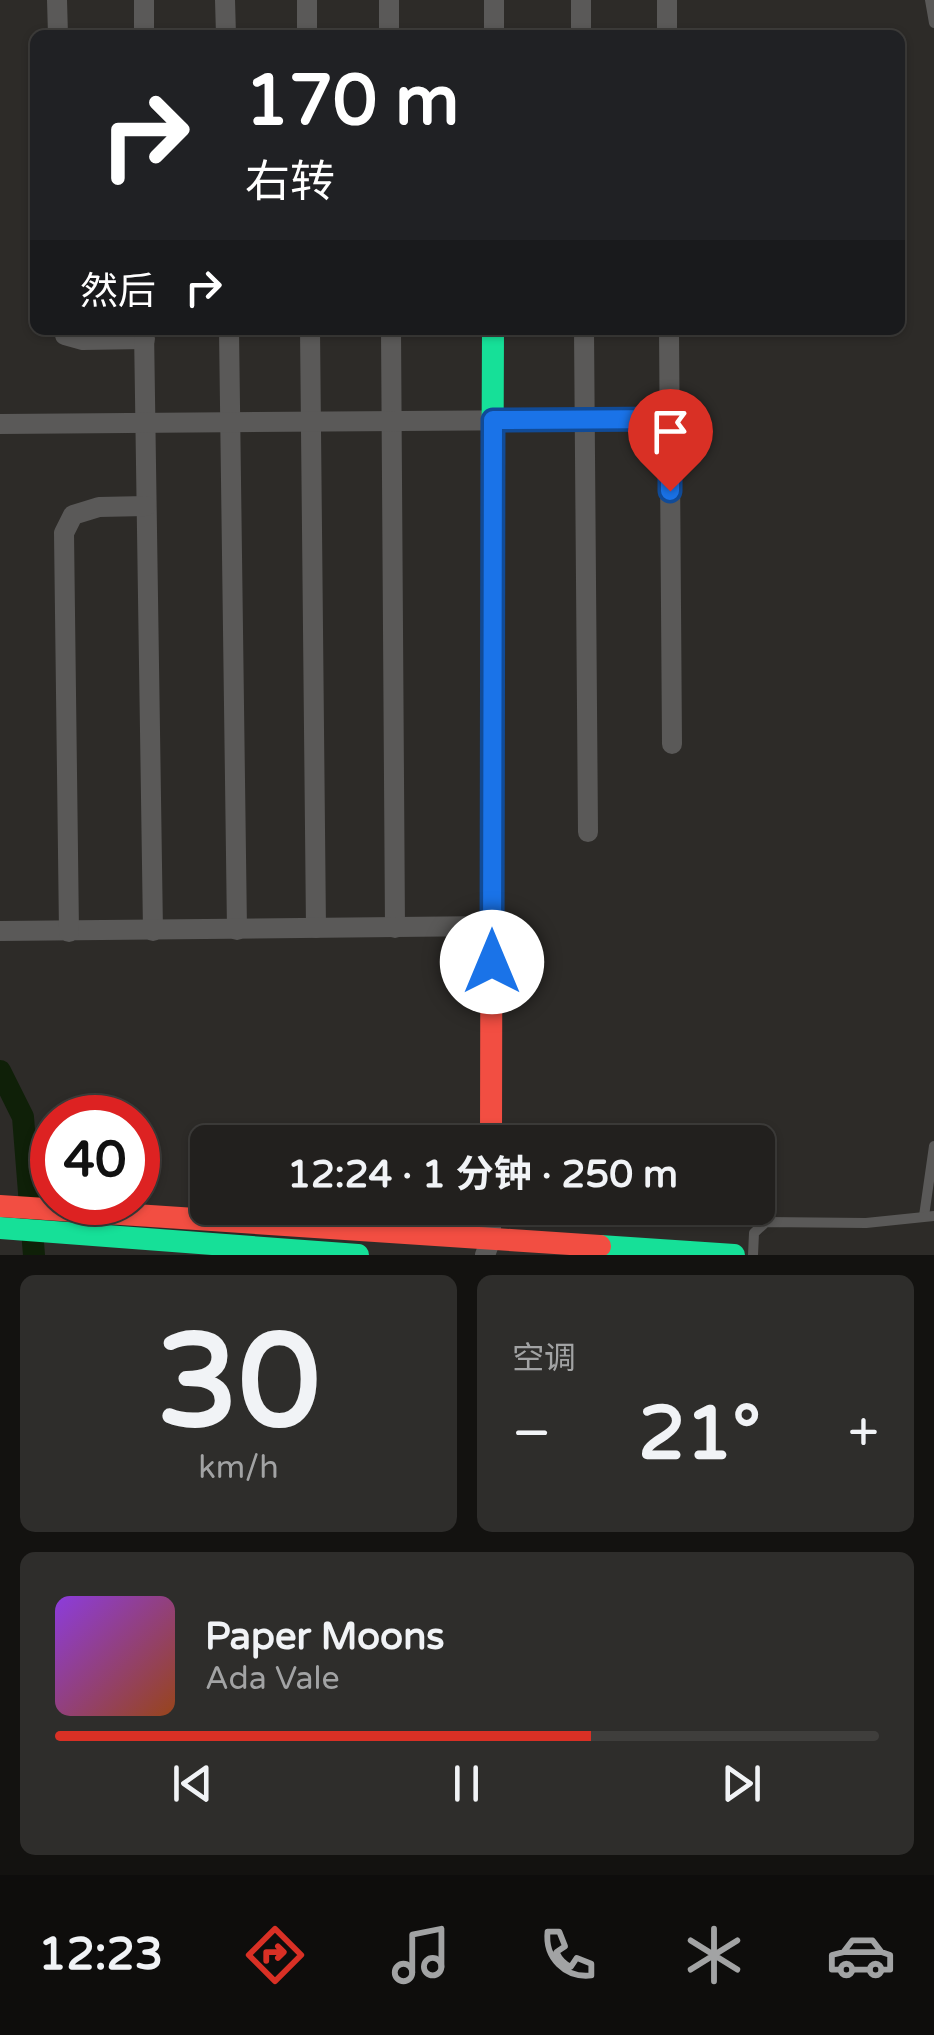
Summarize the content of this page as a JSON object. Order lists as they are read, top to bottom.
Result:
{
  "page": {
    "turn": ["170 m", "右转"],
    "then": "然后",
    "limit": "40",
    "trip": "12:24 · 1 分钟 · 250 m",
    "tile": [
      ["30", "km/h"],
      "空调"
    ],
    "heat": ["−", "21°", "+"],
    "song": ["Paper Moons", "Ada Vale"],
    "tabs": "12:23"
  }
}
